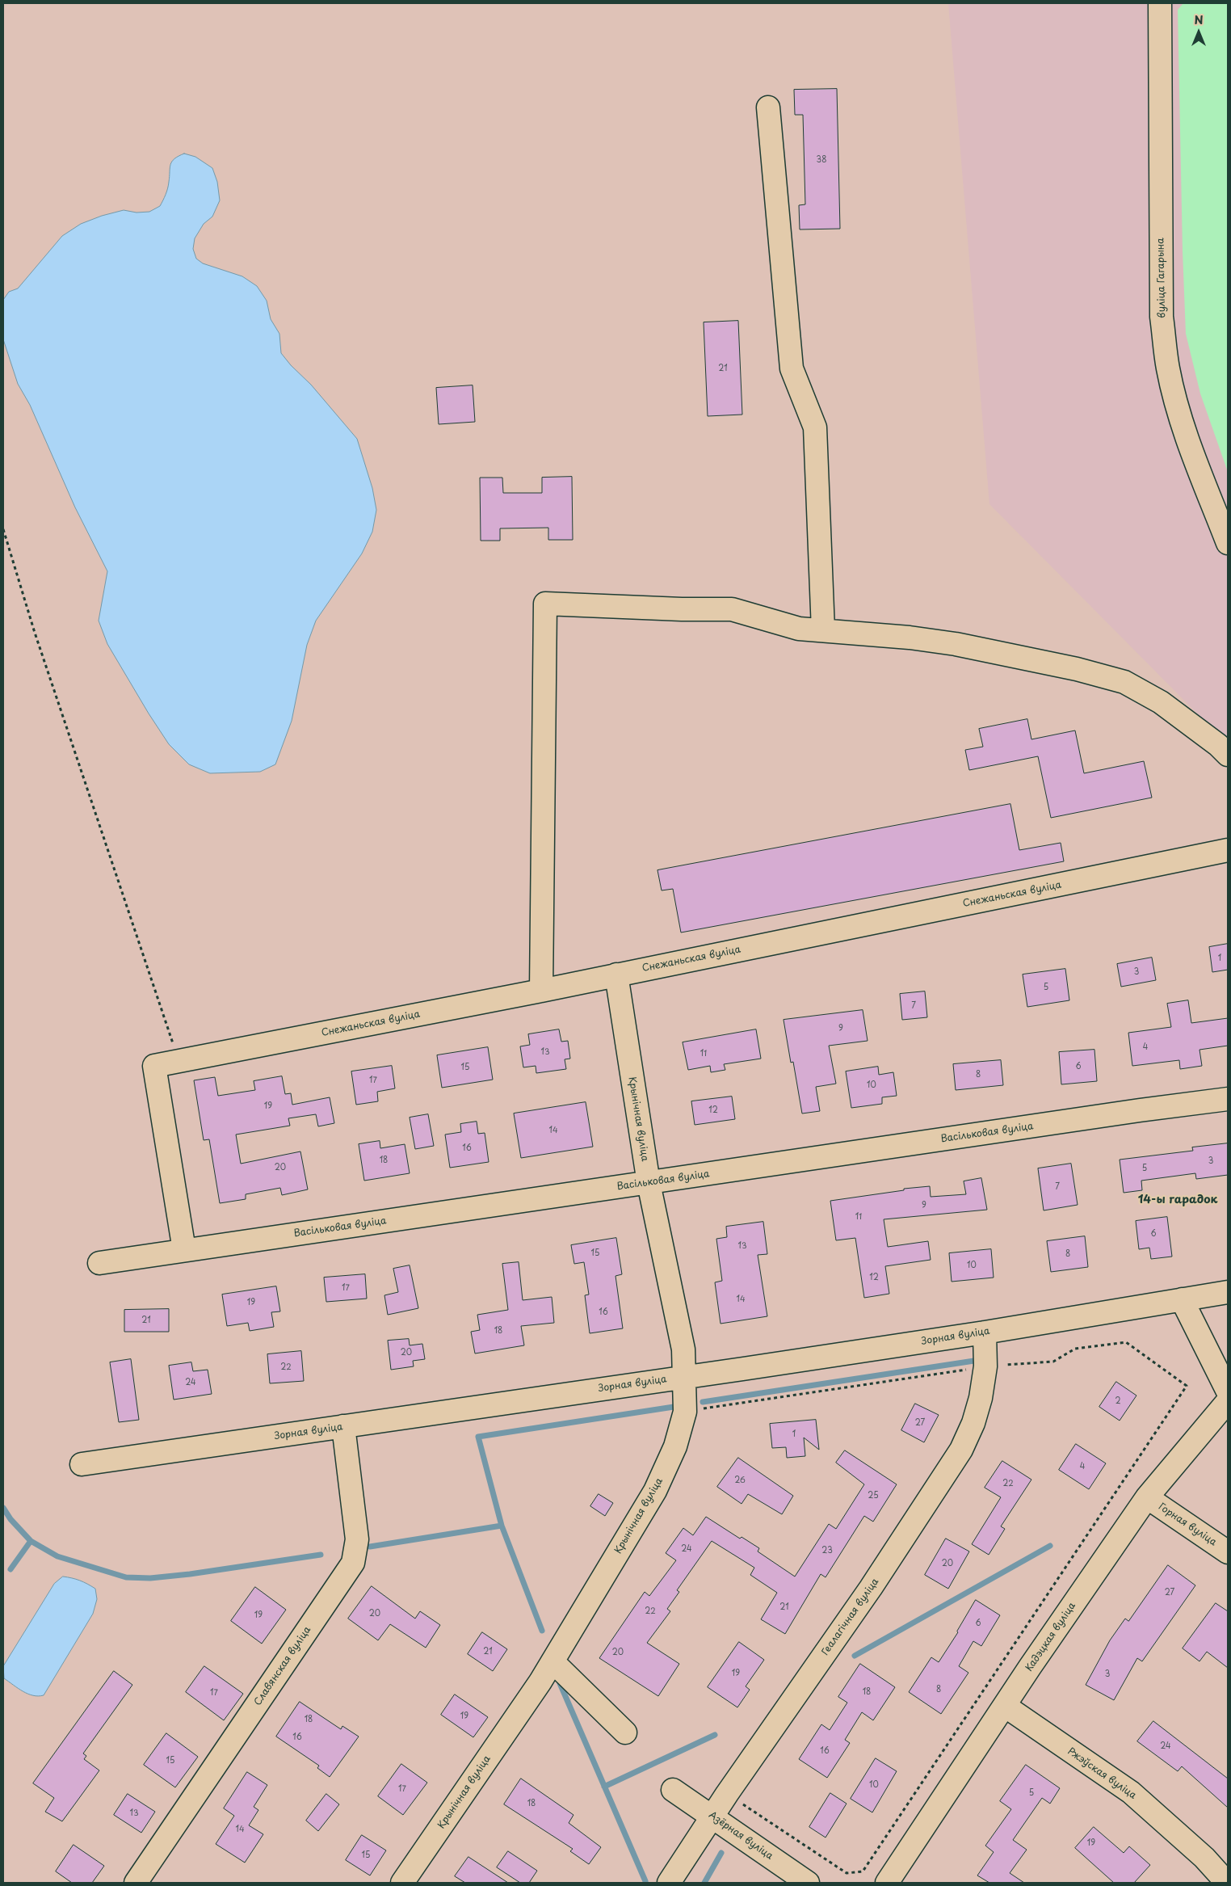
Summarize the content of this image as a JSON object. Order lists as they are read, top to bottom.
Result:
{
  "streets": {
    "street": [
      "вуліца Гагарына",
      "Снежаньская вуліца",
      "Крынічная вуліца",
      "Васільковая вуліца",
      "Зорная вуліца",
      "Горная вуліца",
      "Геалагічная вуліца",
      "Кадэцкая вуліца",
      "Славянская вуліца",
      "Ржэўская вуліца",
      "Азёрная вуліца"
    ]
  },
  "crossings": [
    ["Снежаньская вуліца", "Крынічная вуліца"],
    ["Снежаньская вуліца", "Васільковая вуліца"],
    ["Крынічная вуліца", "Васільковая вуліца"],
    ["Крынічная вуліца", "Зорная вуліца"],
    ["Зорная вуліца", "Геалагічная вуліца"],
    ["Зорная вуліца", "Славянская вуліца"],
    ["Горная вуліца", "Кадэцкая вуліца"],
    ["Геалагічная вуліца", "Азёрная вуліца"],
    ["Кадэцкая вуліца", "Ржэўская вуліца"]
  ],
  "districts": ["14-ы гарадок"],
  "house_numbers": [
    "38",
    "21",
    "1",
    "3",
    "5",
    "7",
    "9",
    "4",
    "13",
    "11",
    "6",
    "15",
    "8",
    "17",
    "10",
    "19",
    "12",
    "14",
    "16",
    "18",
    "3",
    "20",
    "5",
    "7",
    "9",
    "11",
    "6",
    "13",
    "15",
    "8",
    "10",
    "12",
    "17",
    "14",
    "19",
    "16",
    "21",
    "18",
    "20",
    "22",
    "24",
    "2",
    "27",
    "1",
    "4",
    "26",
    "22",
    "25",
    "24",
    "23",
    "20",
    "27",
    "21",
    "22",
    "20",
    "19",
    "6",
    "21",
    "20",
    "19",
    "3",
    "8",
    "18",
    "17",
    "19",
    "18",
    "16",
    "24",
    "16",
    "15",
    "10",
    "17",
    "5",
    "18",
    "13",
    "14",
    "19",
    "15"
  ],
  "north": "top"
}
